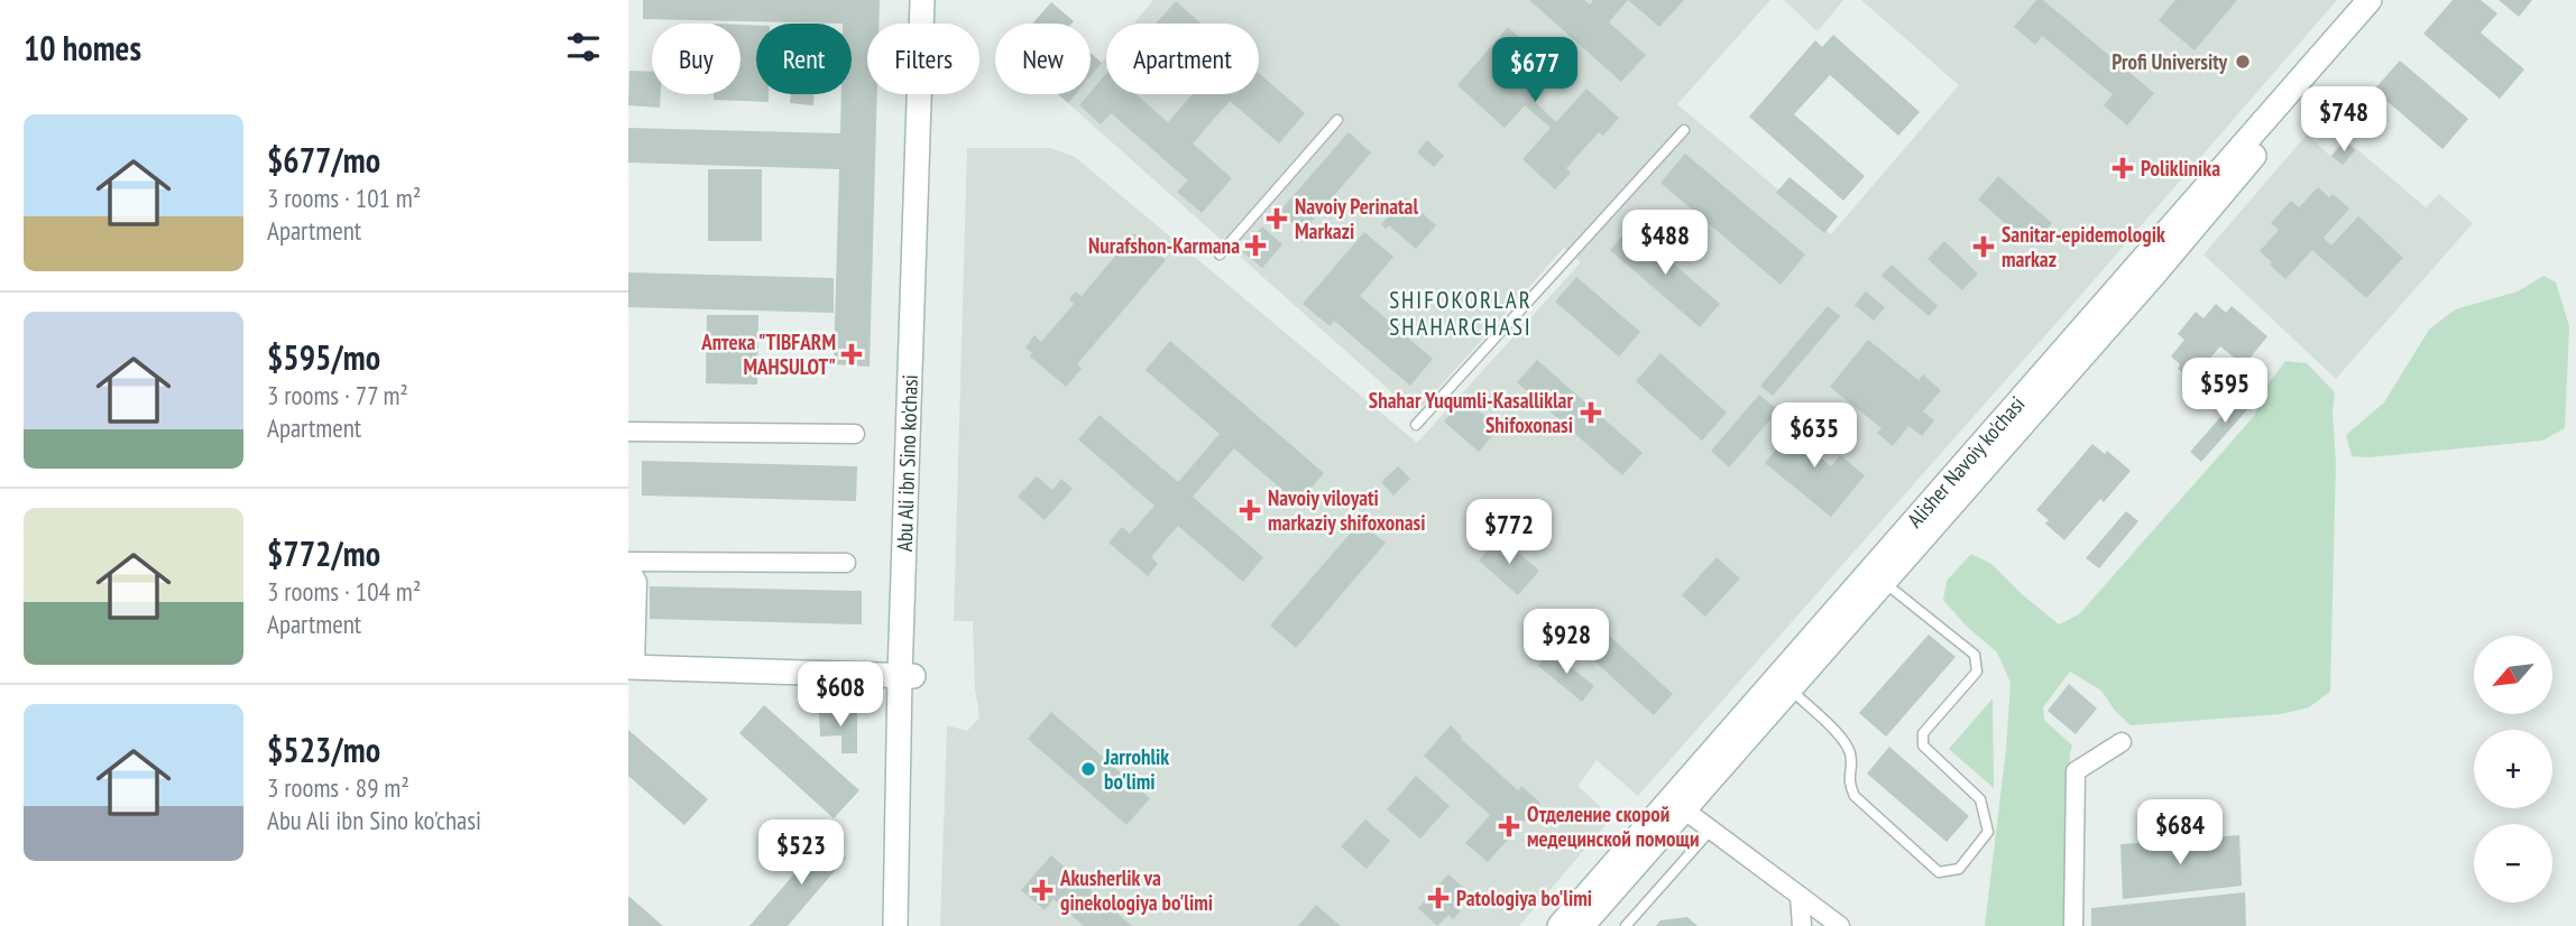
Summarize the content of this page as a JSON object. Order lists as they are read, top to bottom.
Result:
{
  "streets": {
    "main road": ["Abu Ali ibn Sino ko'chasi", "Alisher Navoiy ko'chasi"]
  },
  "districts": ["SHIFOKORLAR SHAHARCHASI"],
  "places": {
    "other": ["Profi University", "Jarrohlik bo'limi"],
    "health": [
      "Poliklinika",
      "Navoiy Perinatal Markazi",
      "Nurafshon-Karmana",
      "Sanitar-epidemologik markaz",
      "Аптека \"TIBFARM MAHSULOT\"",
      "Shahar Yuqumli-Kasalliklar Shifoxonasi",
      "Navoiy viloyati markaziy shifoxonasi",
      "Отделение скорой медецинской помощи",
      "Akusherlik va ginekologiya bo'limi",
      "Patologiya bo'limi"
    ]
  },
  "north": "bottom left",
  "page": {
    "heading": "10 homes",
    "chip": [
      "Buy",
      "Rent",
      "Filters",
      "New",
      "Apartment"
    ],
    "price": [
      "$677",
      "$748",
      "$488",
      "$595",
      "$635",
      "$772",
      "$928",
      "$608",
      "$684",
      "$523"
    ],
    "list": [
      {
        "name": "$677/mo",
        "note": "3 rooms · 101 m² · Apartment"
      },
      {
        "name": "$595/mo",
        "note": "3 rooms · 77 m² · Apartment"
      },
      {
        "name": "$772/mo",
        "note": "3 rooms · 104 m² · Apartment"
      },
      {
        "name": "$523/mo",
        "note": "3 rooms · 89 m² · Abu Ali ibn Sino ko'chasi"
      }
    ],
    "map_buttons": ["+", "−"]
  }
}
